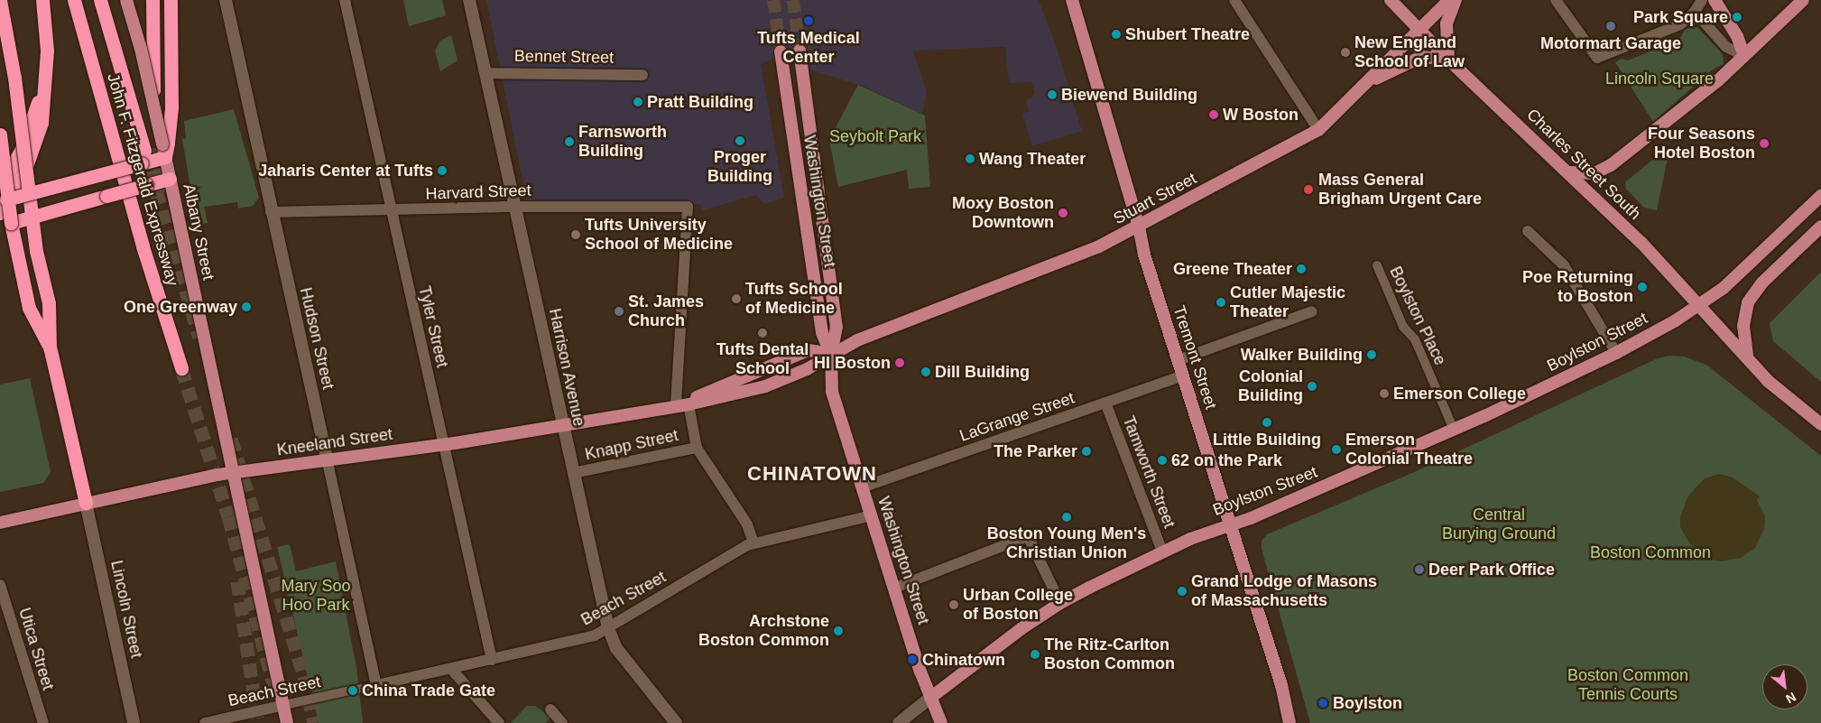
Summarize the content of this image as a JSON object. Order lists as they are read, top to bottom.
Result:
{
  "streets": {
    "highway": ["John F. Fitzgerald Expressway"],
    "main road": [
      "Charles Street South",
      "Stuart Street",
      "Washington Street",
      "Albany Street",
      "Hudson Street",
      "Boylston Street",
      "Tremont Street",
      "Harrison Avenue",
      "Kneeland Street",
      "Lincoln Street"
    ],
    "street": [
      "Bennet Street",
      "Harvard Street",
      "Boylston Place",
      "Tyler Street",
      "LaGrange Street",
      "Knapp Street",
      "Tamworth Street",
      "Beach Street",
      "Utica Street"
    ]
  },
  "crossings": [
    ["Bennet Street", "Harrison Avenue"],
    ["Charles Street South", "Stuart Street"],
    ["Charles Street South", "Boylston Street"],
    ["Harvard Street", "Tyler Street"],
    ["Harvard Street", "Hudson Street"],
    ["Harvard Street", "Harrison Avenue"],
    ["Harvard Street", "Knapp Street"],
    ["Stuart Street", "Washington Street"],
    ["Stuart Street", "Tremont Street"],
    ["Stuart Street", "Kneeland Street"],
    ["Washington Street", "Boylston Street"],
    ["Washington Street", "LaGrange Street"],
    ["Washington Street", "Kneeland Street"],
    ["Washington Street", "Beach Street"],
    ["Albany Street", "Kneeland Street"],
    ["Albany Street", "Beach Street"],
    ["Boylston Place", "Boylston Street"],
    ["Tyler Street", "Kneeland Street"],
    ["Tyler Street", "Beach Street"],
    ["Hudson Street", "Kneeland Street"],
    ["Hudson Street", "Beach Street"],
    ["Boylston Street", "Tremont Street"],
    ["Boylston Street", "Tamworth Street"],
    ["Tremont Street", "LaGrange Street"],
    ["Harrison Avenue", "Kneeland Street"],
    ["Harrison Avenue", "Knapp Street"],
    ["Harrison Avenue", "Beach Street"],
    ["LaGrange Street", "Tamworth Street"],
    ["Kneeland Street", "Knapp Street"],
    ["Kneeland Street", "Lincoln Street"],
    ["Knapp Street", "Beach Street"]
  ],
  "districts": ["CHINATOWN"],
  "parks": [
    "Lincoln Square",
    "Seybolt Park",
    "Central Burying Ground",
    "Boston Common",
    "Mary Soo Hoo Park",
    "Boston Common Tennis Courts"
  ],
  "places": [
    "Park Square",
    "Tufts Medical Center",
    "Motormart Garage",
    "Shubert Theatre",
    "New England School of Law",
    "Biewend Building",
    "Pratt Building",
    "W Boston",
    "Proger Building",
    "Farnsworth Building",
    "Four Seasons Hotel Boston",
    "Wang Theater",
    "Jaharis Center at Tufts",
    "Mass General Brigham Urgent Care",
    "Moxy Boston Downtown",
    "Tufts University School of Medicine",
    "Greene Theater",
    "Poe Returning to Boston",
    "Tufts School of Medicine",
    "Cutler Majestic Theater",
    "One Greenway",
    "St. James Church",
    "Tufts Dental School",
    "Walker Building",
    "HI Boston",
    "Dill Building",
    "Colonial Building",
    "Emerson College",
    "Little Building",
    "Emerson Colonial Theatre",
    "The Parker",
    "62 on the Park",
    "Boston Young Men's Christian Union",
    "Deer Park Office",
    "Grand Lodge of Masons of Massachusetts",
    "Urban College of Boston",
    "Archstone Boston Common",
    "The Ritz-Carlton Boston Common",
    "Chinatown",
    "China Trade Gate",
    "Boylston"
  ],
  "north": "bottom right"
}
